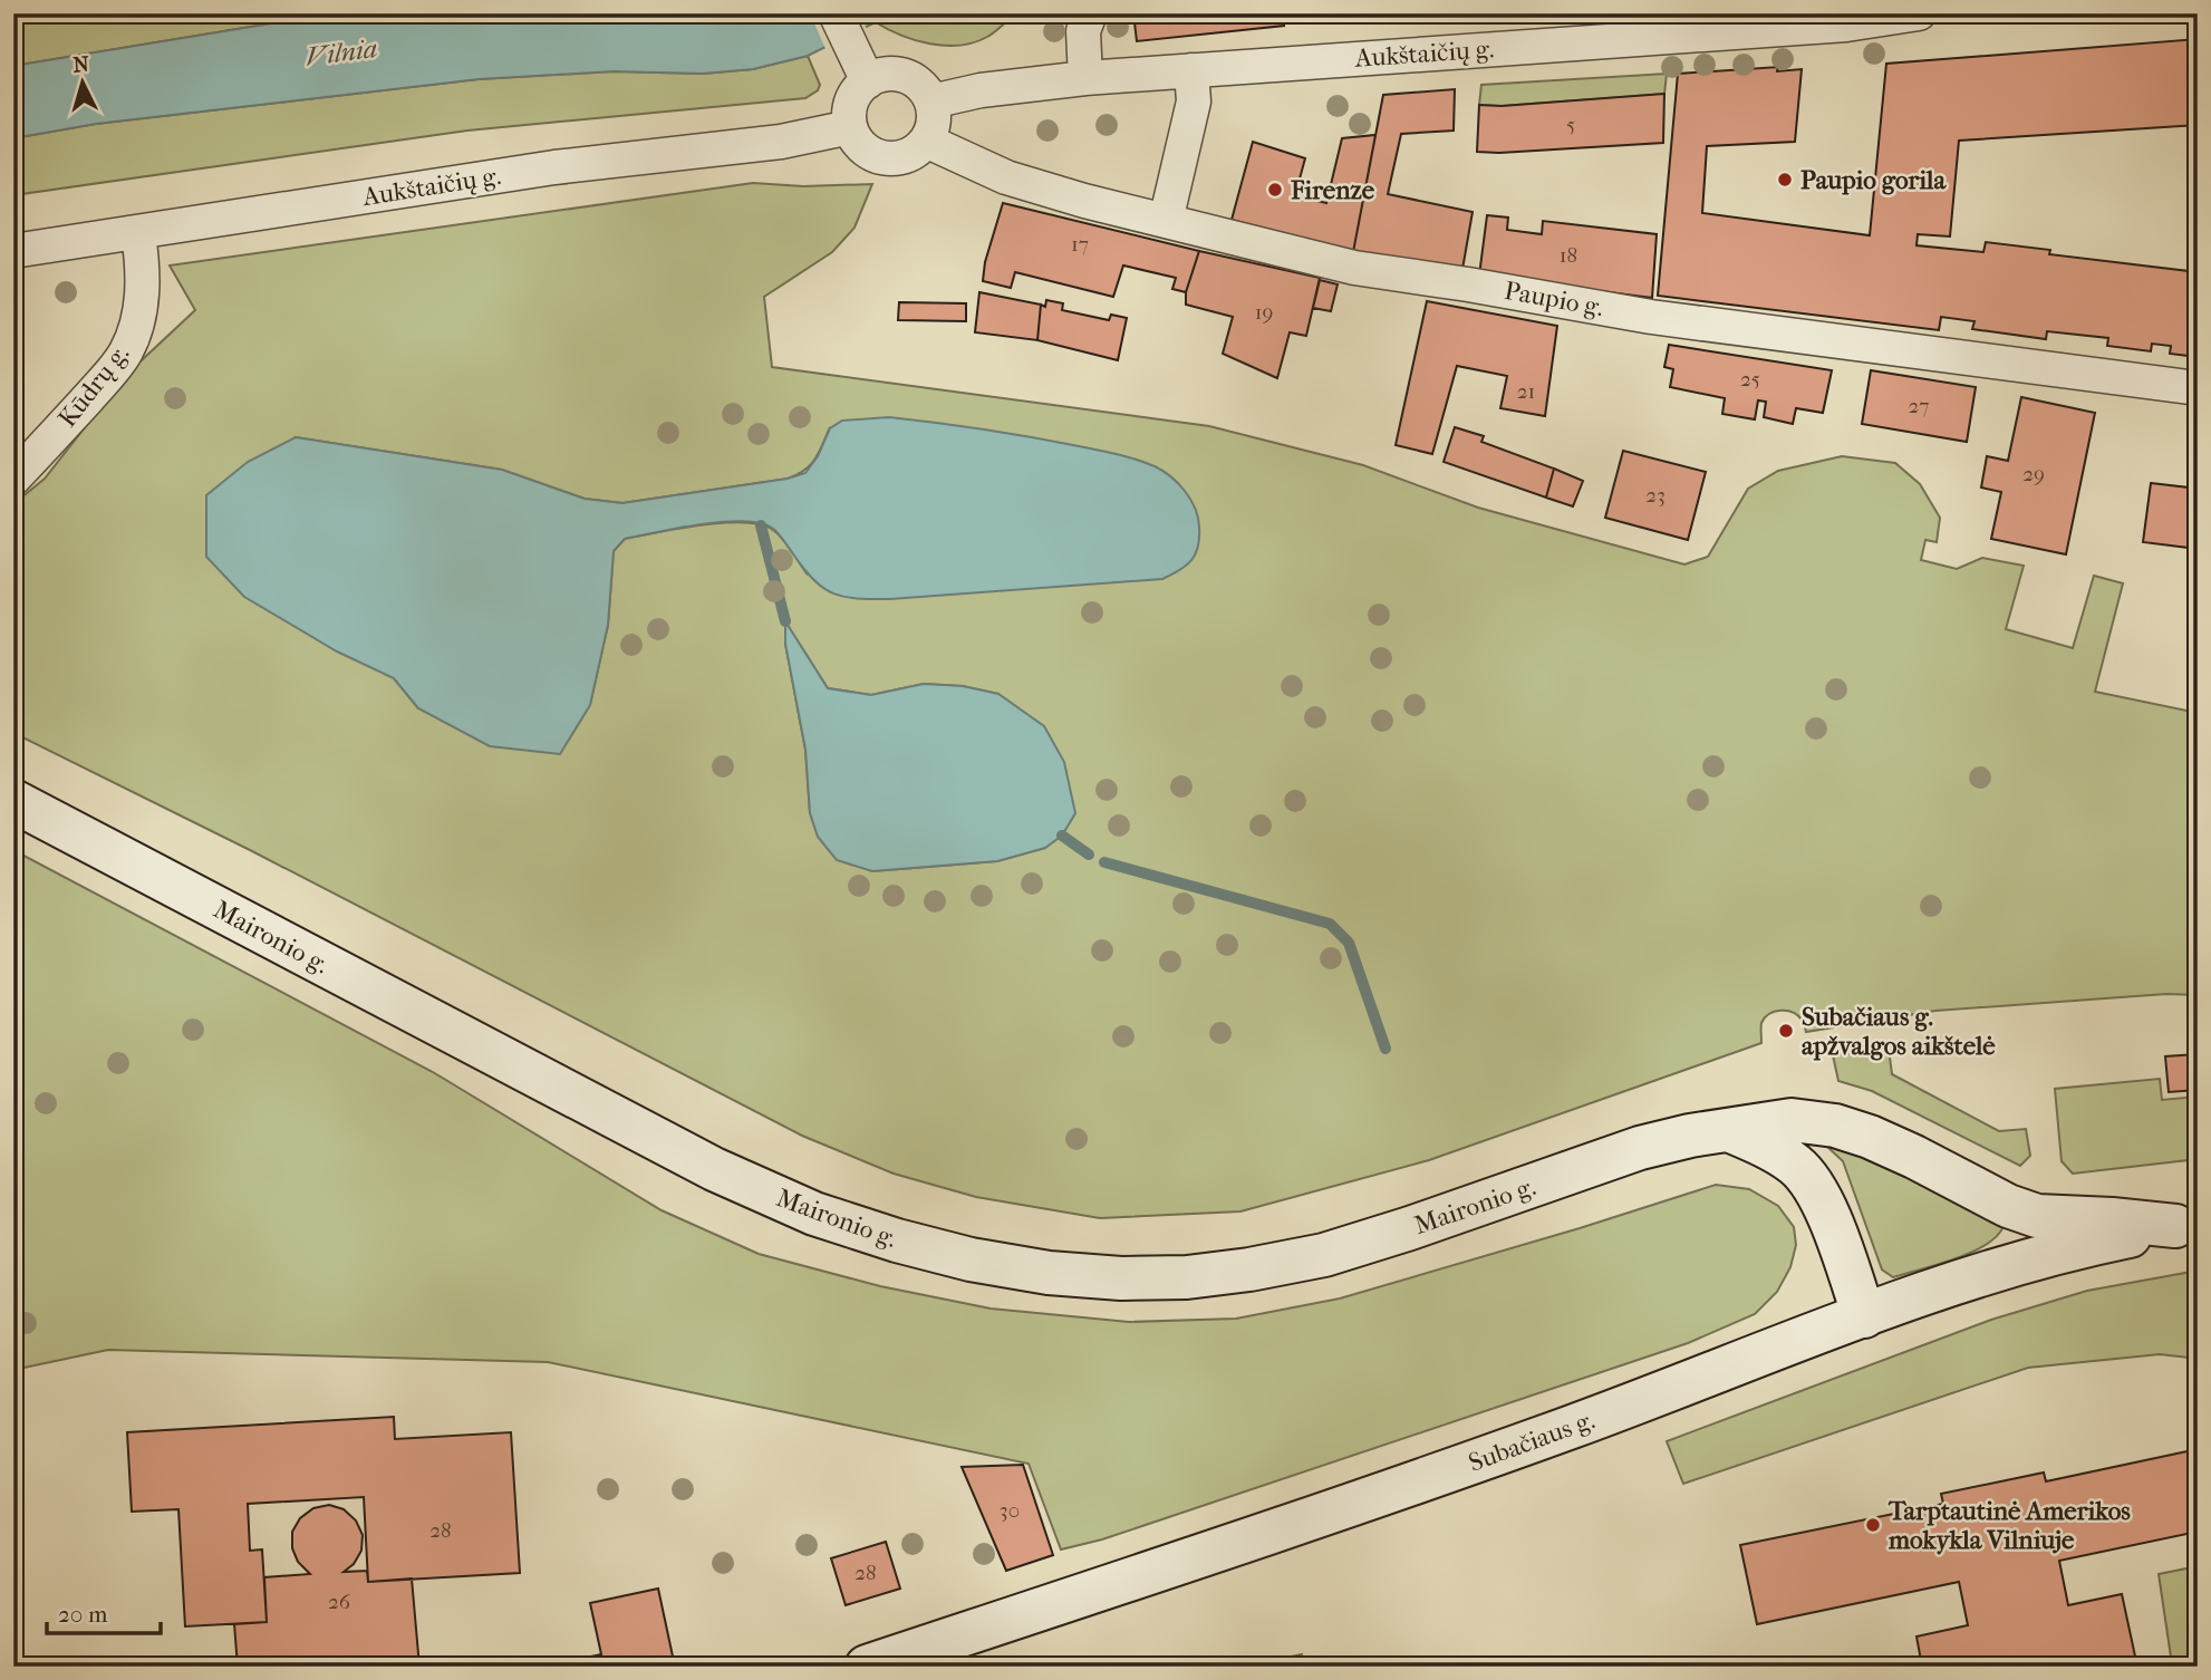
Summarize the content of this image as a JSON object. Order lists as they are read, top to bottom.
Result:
{
  "streets": {
    "main road": ["Maironio g.", "Subačiaus g."],
    "street": ["Aukštaičių g.", "Paupio g.", "Kūdrų g."]
  },
  "crossings": [
    ["Aukštaičių g.", "Paupio g."],
    ["Aukštaičių g.", "Kūdrų g."],
    ["Maironio g.", "Subačiaus g."]
  ],
  "water": ["Vilnia"],
  "places": [
    "Paupio gorila",
    "Firenze",
    "Subačiaus g. apžvalgos aikštelė",
    "Tarptautinė Amerikos mokykla Vilniuje"
  ],
  "house_numbers": [
    "5",
    "17",
    "18",
    "19",
    "25",
    "21",
    "27",
    "29",
    "23",
    "30",
    "28",
    "28",
    "26"
  ],
  "scale_bar": "20 m",
  "north": "top"
}
